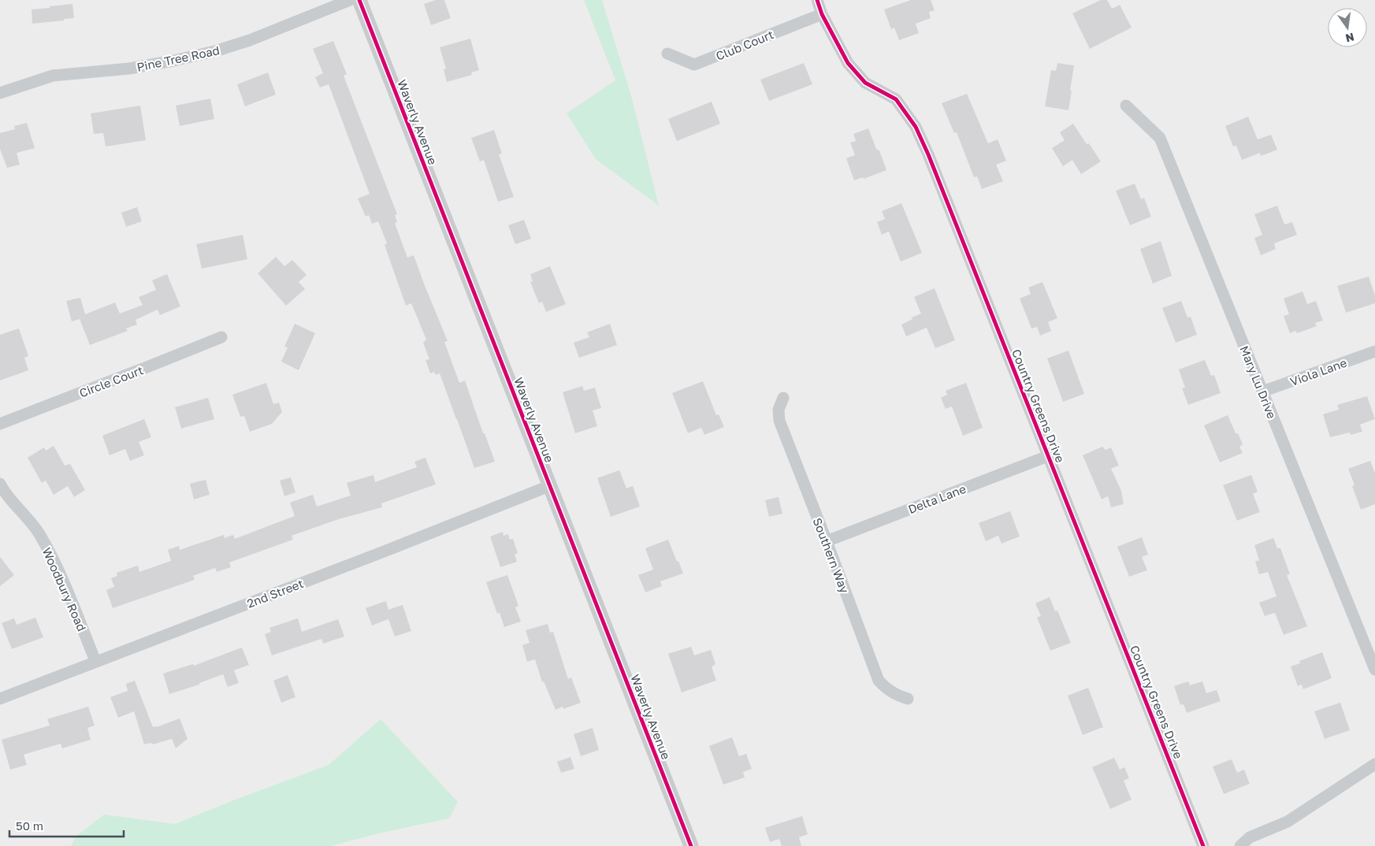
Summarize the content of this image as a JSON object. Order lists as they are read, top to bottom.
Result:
{
  "streets": {
    "street": [
      "Club Court",
      "Pine Tree Road",
      "Waverly Avenue",
      "Viola Lane",
      "Circle Court",
      "Mary Lu Drive",
      "Country Greens Drive",
      "Delta Lane",
      "Southern Way",
      "Woodbury Road",
      "2nd Street"
    ]
  },
  "crossings": [
    ["Club Court", "Country Greens Drive"],
    ["Waverly Avenue", "2nd Street"],
    ["Viola Lane", "Mary Lu Drive"],
    ["Country Greens Drive", "Delta Lane"],
    ["Delta Lane", "Southern Way"],
    ["Woodbury Road", "2nd Street"]
  ],
  "scale_bar": "50 m",
  "north": "bottom"
}
